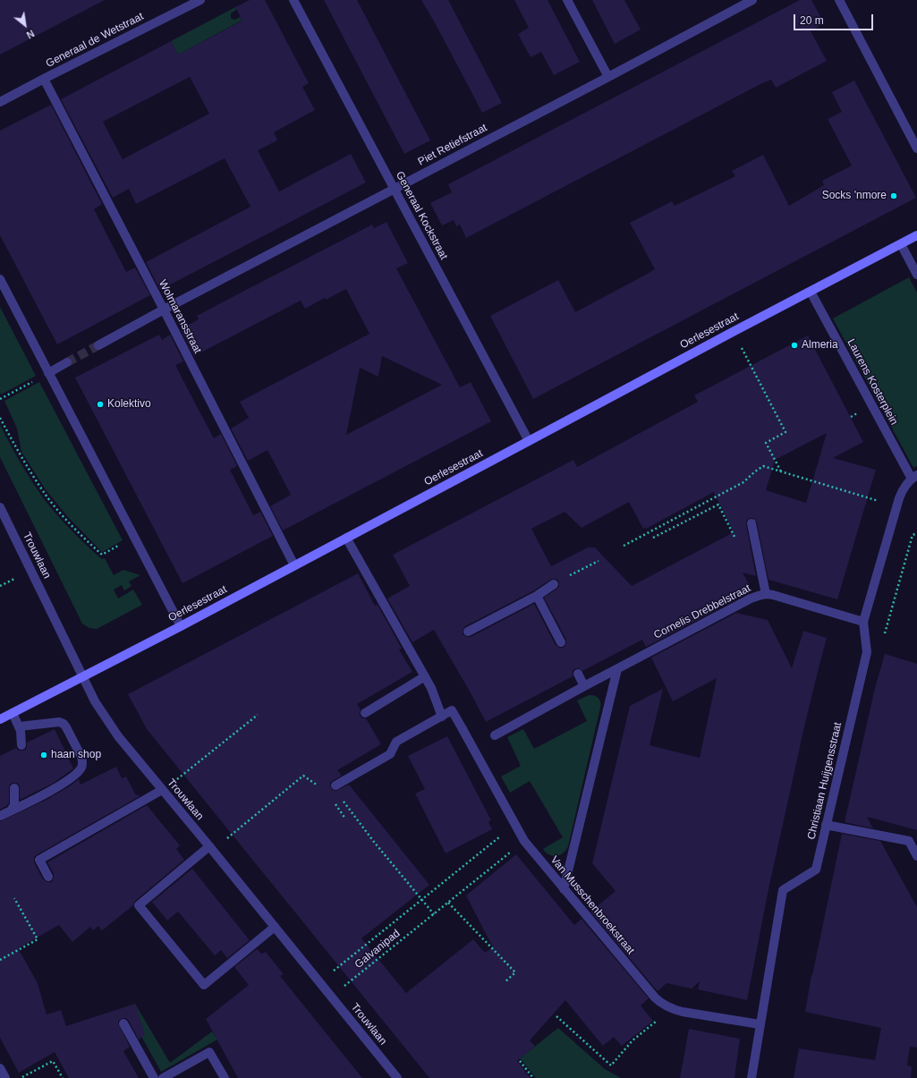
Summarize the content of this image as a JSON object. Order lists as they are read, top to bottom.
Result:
{
  "streets": {
    "street": [
      "Generaal de Wetstraat",
      "Piet Retiefstraat",
      "Generaal Kockstraat",
      "Wolmaransstraat",
      "Oerlesestraat",
      "Laurens Kosterplein",
      "Trouwlaan",
      "Cornelis Drebbelstraat",
      "Christiaan Huijgensstraat",
      "Van Musschenbroekstraat"
    ],
    "path": ["Galvanipad"]
  },
  "crossings": [
    ["Generaal de Wetstraat", "Wolmaransstraat"],
    ["Piet Retiefstraat", "Generaal Kockstraat"],
    ["Piet Retiefstraat", "Wolmaransstraat"],
    ["Generaal Kockstraat", "Oerlesestraat"],
    ["Wolmaransstraat", "Oerlesestraat"],
    ["Oerlesestraat", "Laurens Kosterplein"],
    ["Oerlesestraat", "Trouwlaan"],
    ["Laurens Kosterplein", "Christiaan Huijgensstraat"],
    ["Trouwlaan", "Galvanipad"],
    ["Cornelis Drebbelstraat", "Christiaan Huijgensstraat"],
    ["Christiaan Huijgensstraat", "Van Musschenbroekstraat"],
    ["Van Musschenbroekstraat", "Galvanipad"]
  ],
  "places": [
    "Socks 'nmore",
    "Almeria",
    "Kolektivo",
    "haan shop"
  ],
  "scale_bar": "20 m",
  "north": "bottom right"
}
